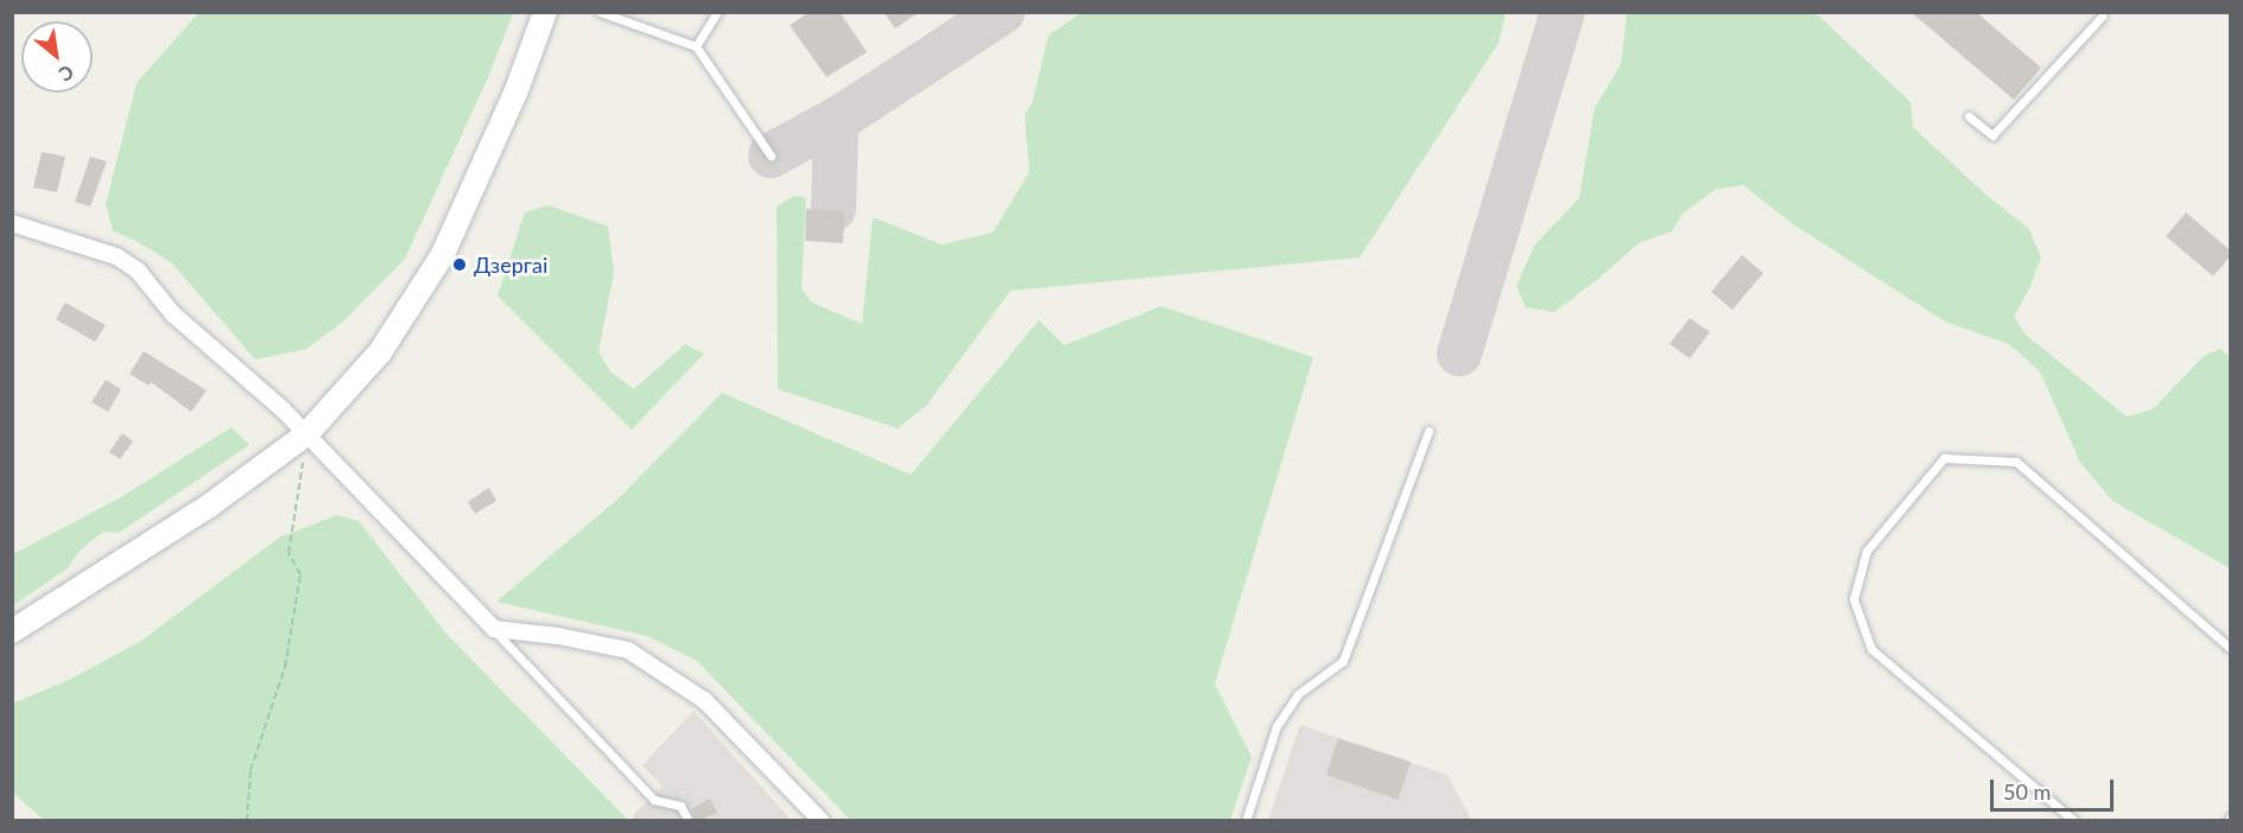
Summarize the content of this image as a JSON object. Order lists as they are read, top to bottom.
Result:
{
  "places": ["Дзергаі"],
  "scale_bar": "50 m",
  "north": "bottom right"
}
